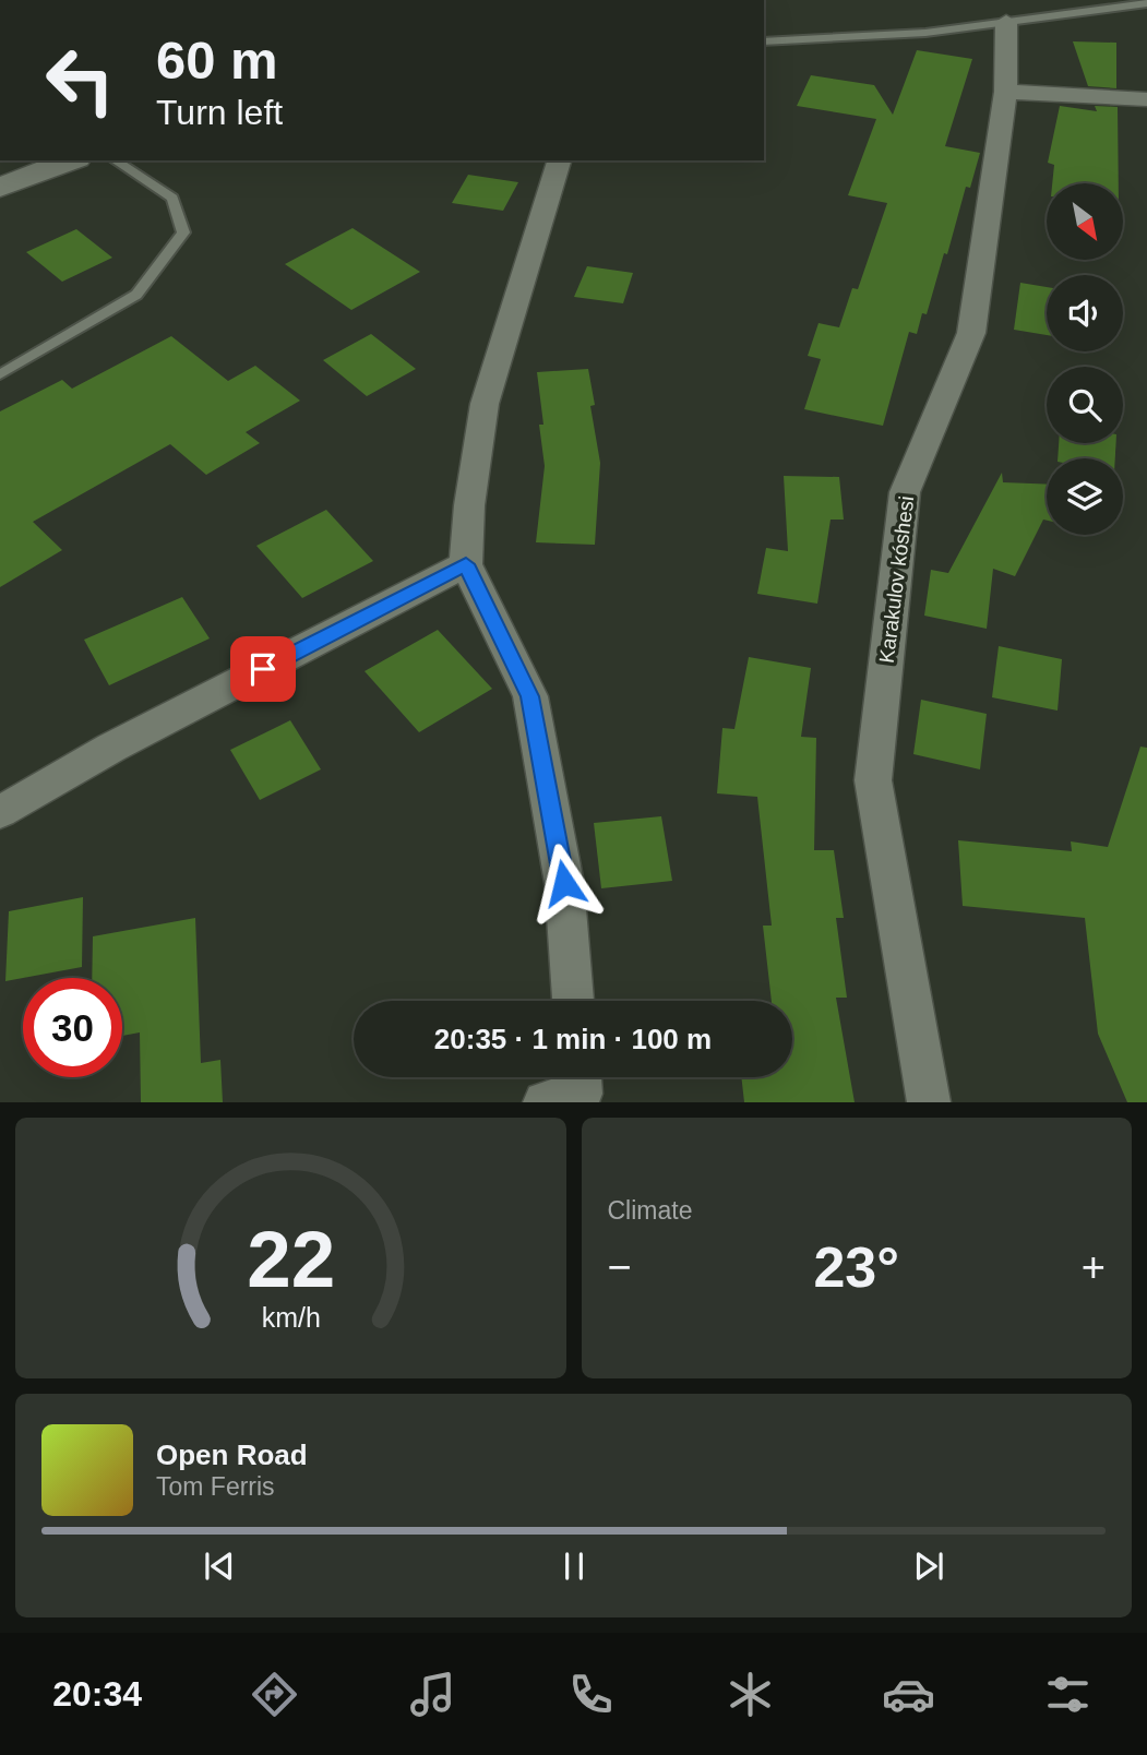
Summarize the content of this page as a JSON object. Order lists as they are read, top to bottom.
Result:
{
  "streets": {
    "street": ["Karakulov kóshesi"]
  },
  "north": "bottom right",
  "page": {
    "turn": ["60 m", "Turn left"],
    "limit": "30",
    "trip": "20:35 · 1 min · 100 m",
    "tile": "Climate",
    "heat": ["−", "23°", "+"],
    "song": ["Open Road", "Tom Ferris"],
    "tabs": "20:34",
    "gauge": ["22", "km/h"]
  }
}
